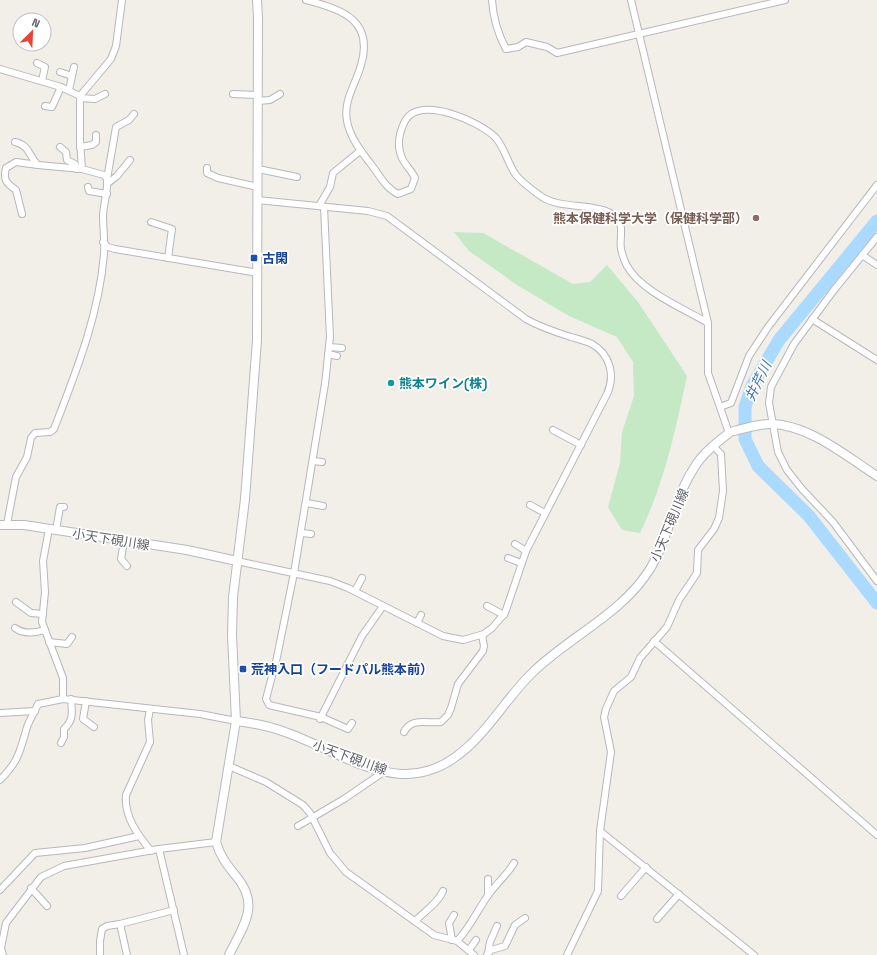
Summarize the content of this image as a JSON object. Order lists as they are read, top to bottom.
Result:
{
  "streets": {
    "main road": ["小天下硯川線"]
  },
  "water": ["井芹川"],
  "places": {
    "other": ["熊本保健科学大学（保健科学部）", "熊本ワイン(株)"],
    "transit": ["古閑", "荒神入口（フードパル熊本前）"]
  },
  "north": "top right"
}
